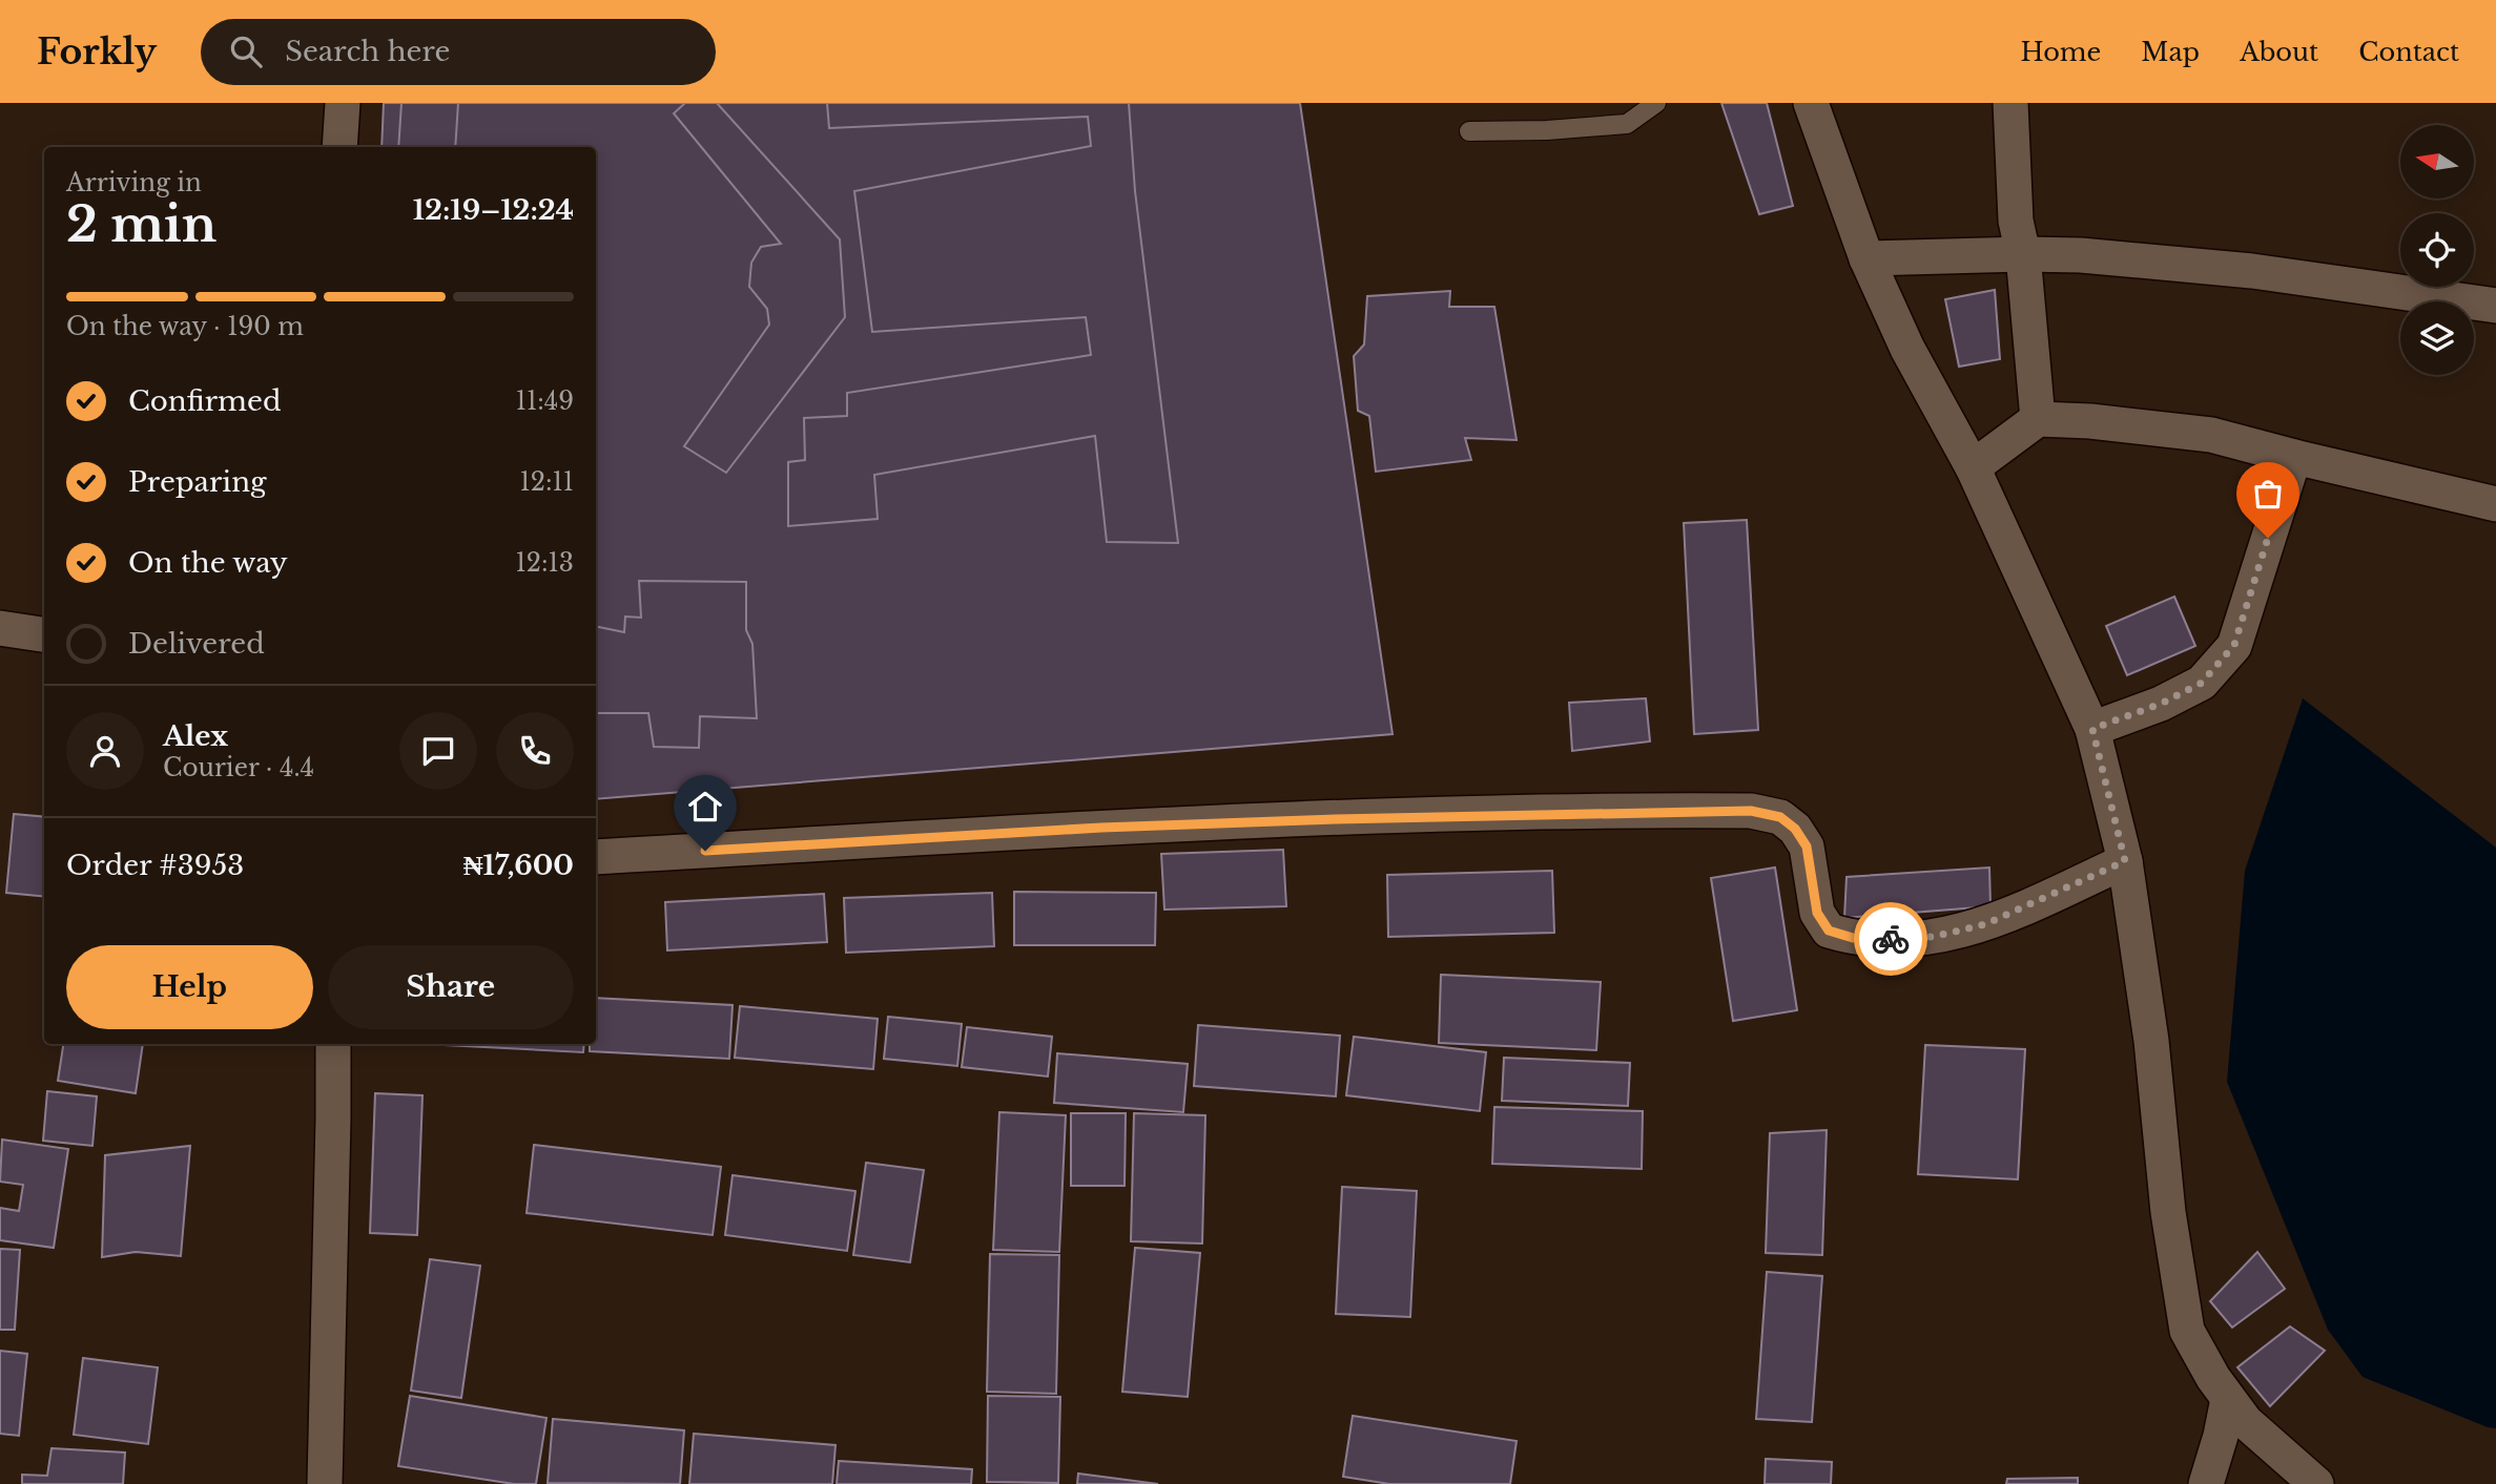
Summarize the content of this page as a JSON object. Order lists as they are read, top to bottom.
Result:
{
  "north": "left",
  "page": {
    "header": "Forkly",
    "search": "Search here",
    "nav": [
      "Home",
      "Map",
      "About",
      "Contact"
    ],
    "heading": ["2 min", "Arriving in", "12:19–12:24"],
    "panel": [
      "Alex",
      "Courier · 4.4",
      "Order #3953",
      "₦17,600"
    ],
    "bar": "On the way · 190 m",
    "list": [
      ["Confirmed", "11:49"],
      ["Preparing", "12:11"],
      ["On the way", "12:13"],
      "Delivered"
    ],
    "buttons": ["Help", "Share"]
  }
}
